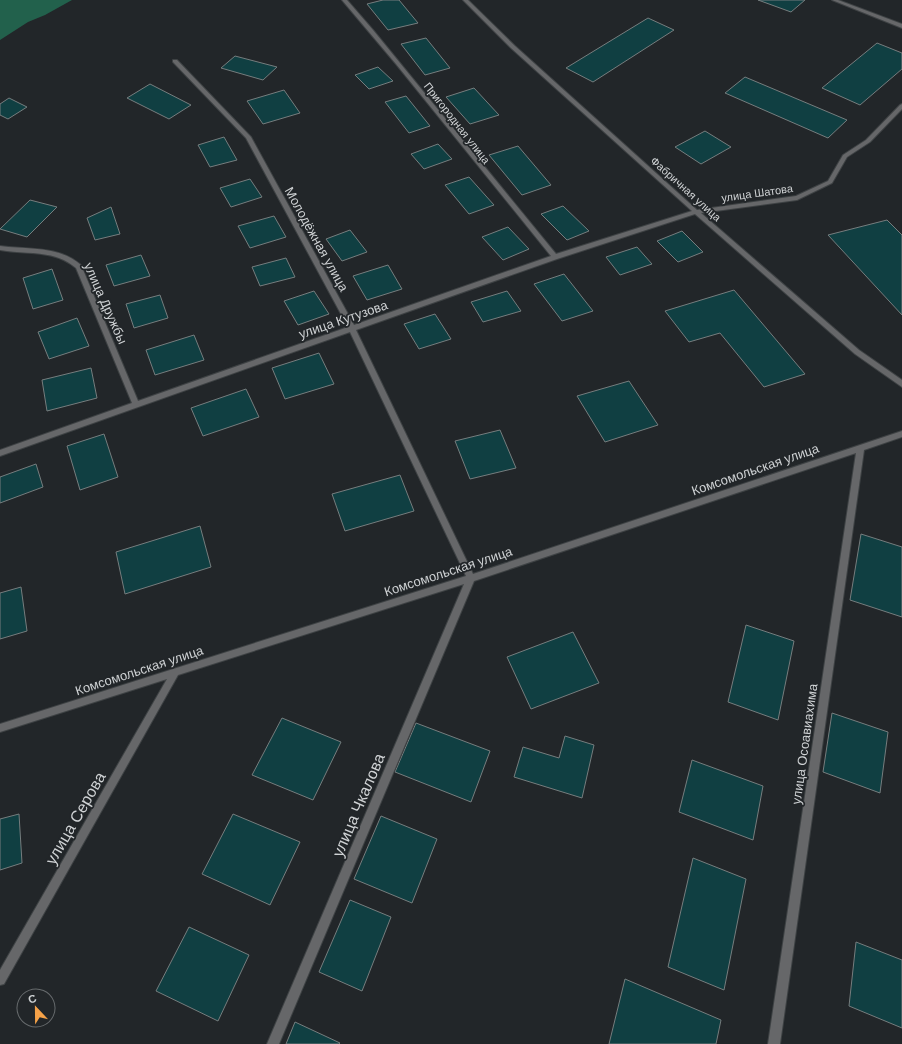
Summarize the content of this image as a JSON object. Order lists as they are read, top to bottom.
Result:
{
  "streets": {
    "street": [
      "Пригородная улица",
      "Фабричная улица",
      "улица Шатова",
      "Молодёжная улица",
      "улица Дружбы",
      "улица Кутузова",
      "Комсомольская улица",
      "улица Осоавиахима",
      "улица Чкалова",
      "улица Серова"
    ]
  },
  "crossings": [
    ["Пригородная улица", "улица Кутузова"],
    ["Фабричная улица", "улица Шатова"],
    ["Фабричная улица", "улица Кутузова"],
    ["улица Шатова", "улица Кутузова"],
    ["Молодёжная улица", "улица Кутузова"],
    ["Молодёжная улица", "Комсомольская улица"],
    ["Молодёжная улица", "улица Чкалова"],
    ["улица Дружбы", "улица Кутузова"],
    ["Комсомольская улица", "улица Осоавиахима"],
    ["Комсомольская улица", "улица Чкалова"],
    ["Комсомольская улица", "улица Серова"]
  ],
  "north": "top"
}
